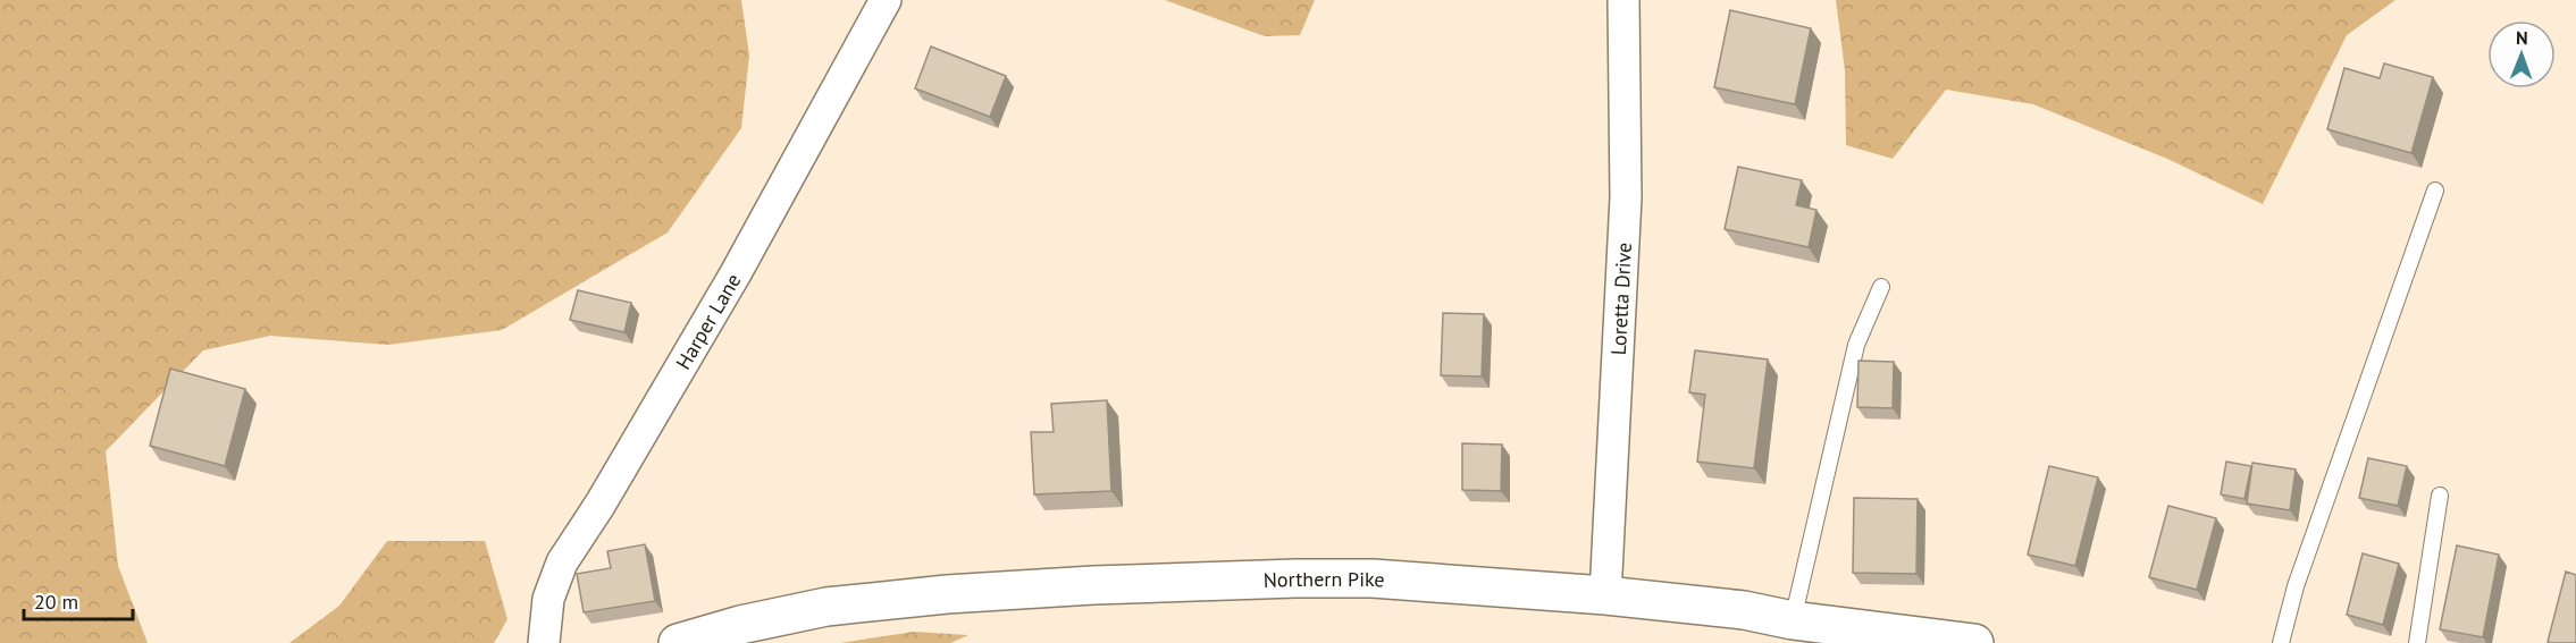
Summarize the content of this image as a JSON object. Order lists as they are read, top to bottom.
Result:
{
  "streets": {
    "street": ["Loretta Drive", "Harper Lane", "Northern Pike"]
  },
  "crossings": [
    ["Loretta Drive", "Northern Pike"]
  ],
  "scale_bar": "20 m",
  "north": "top"
}
